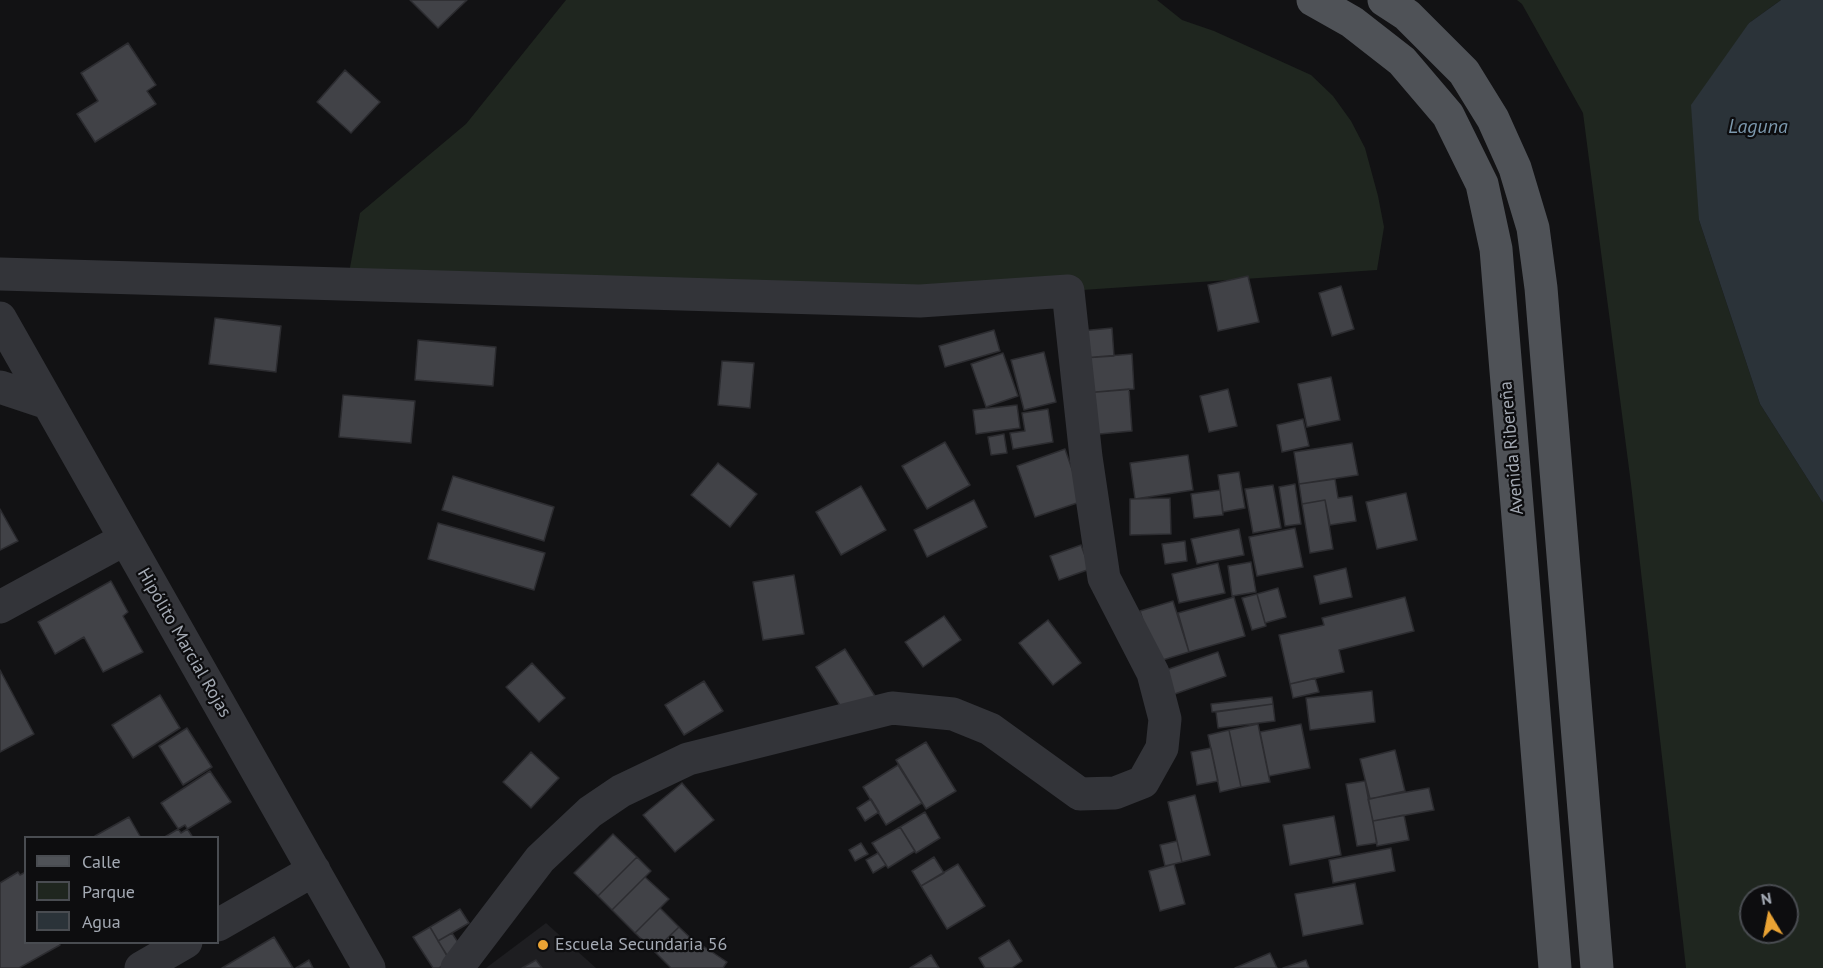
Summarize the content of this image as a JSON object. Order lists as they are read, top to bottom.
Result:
{
  "streets": {
    "main road": ["Avenida Ribereña"],
    "street": ["Hipólito Marcial Rojas"]
  },
  "water": ["Laguna"],
  "places": ["Escuela Secundaria 56"],
  "legend": ["Calle", "Parque", "Agua"],
  "north": "top"
}
